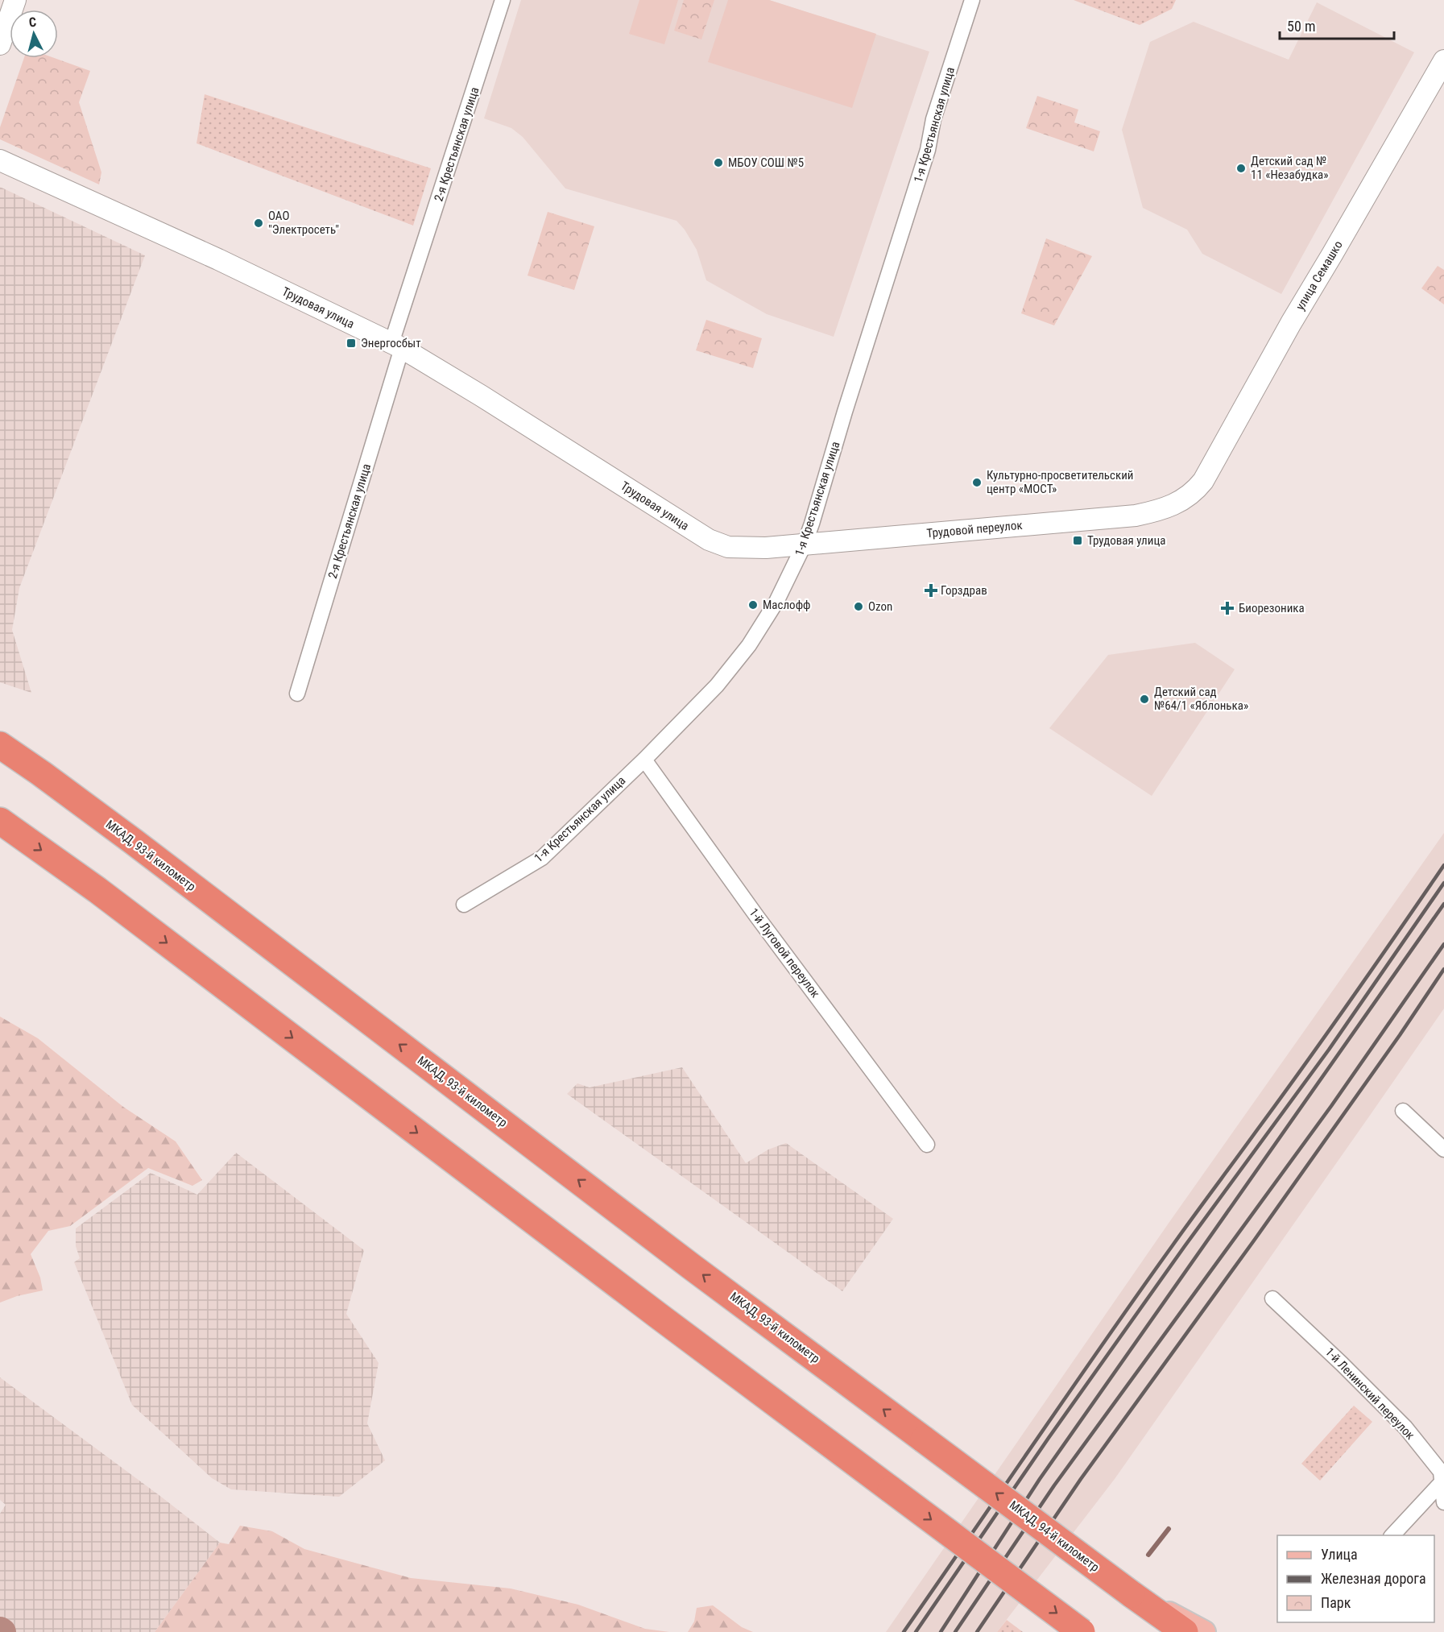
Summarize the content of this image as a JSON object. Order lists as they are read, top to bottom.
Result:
{
  "streets": {
    "highway": ["МКАД, 93-й километр", "МКАД, 94-й километр"],
    "main road": ["улица Семашко", "Трудовая улица", "Трудовой переулок"],
    "street": [
      "1-я Крестьянская улица",
      "2-я Крестьянская улица",
      "1-й Луговой переулок",
      "1-й Ленинский переулок"
    ]
  },
  "crossings": [
    ["1-я Крестьянская улица", "Трудовой переулок"],
    ["1-я Крестьянская улица", "1-й Луговой переулок"],
    ["2-я Крестьянская улица", "Трудовая улица"],
    ["улица Семашко", "Трудовой переулок"],
    ["Трудовая улица", "Трудовой переулок"],
    ["МКАД, 93-й километр", "МКАД, 94-й километр"]
  ],
  "places": {
    "other": [
      "МБОУ СОШ №5",
      "Детский сад № 11 «Незабудка»",
      "ОАО \"Электросеть\"",
      "Культурно-просветительский центр «МОСТ»",
      "Маслофф",
      "Ozon",
      "Детский сад №64/1 «Яблонька»"
    ],
    "transit": ["Энергосбыт", "Трудовая улица"],
    "health": ["Горздрав", "Биорезоника"]
  },
  "legend": ["Улица", "Железная дорога", "Парк"],
  "scale_bar": "50 m",
  "north": "top"
}
